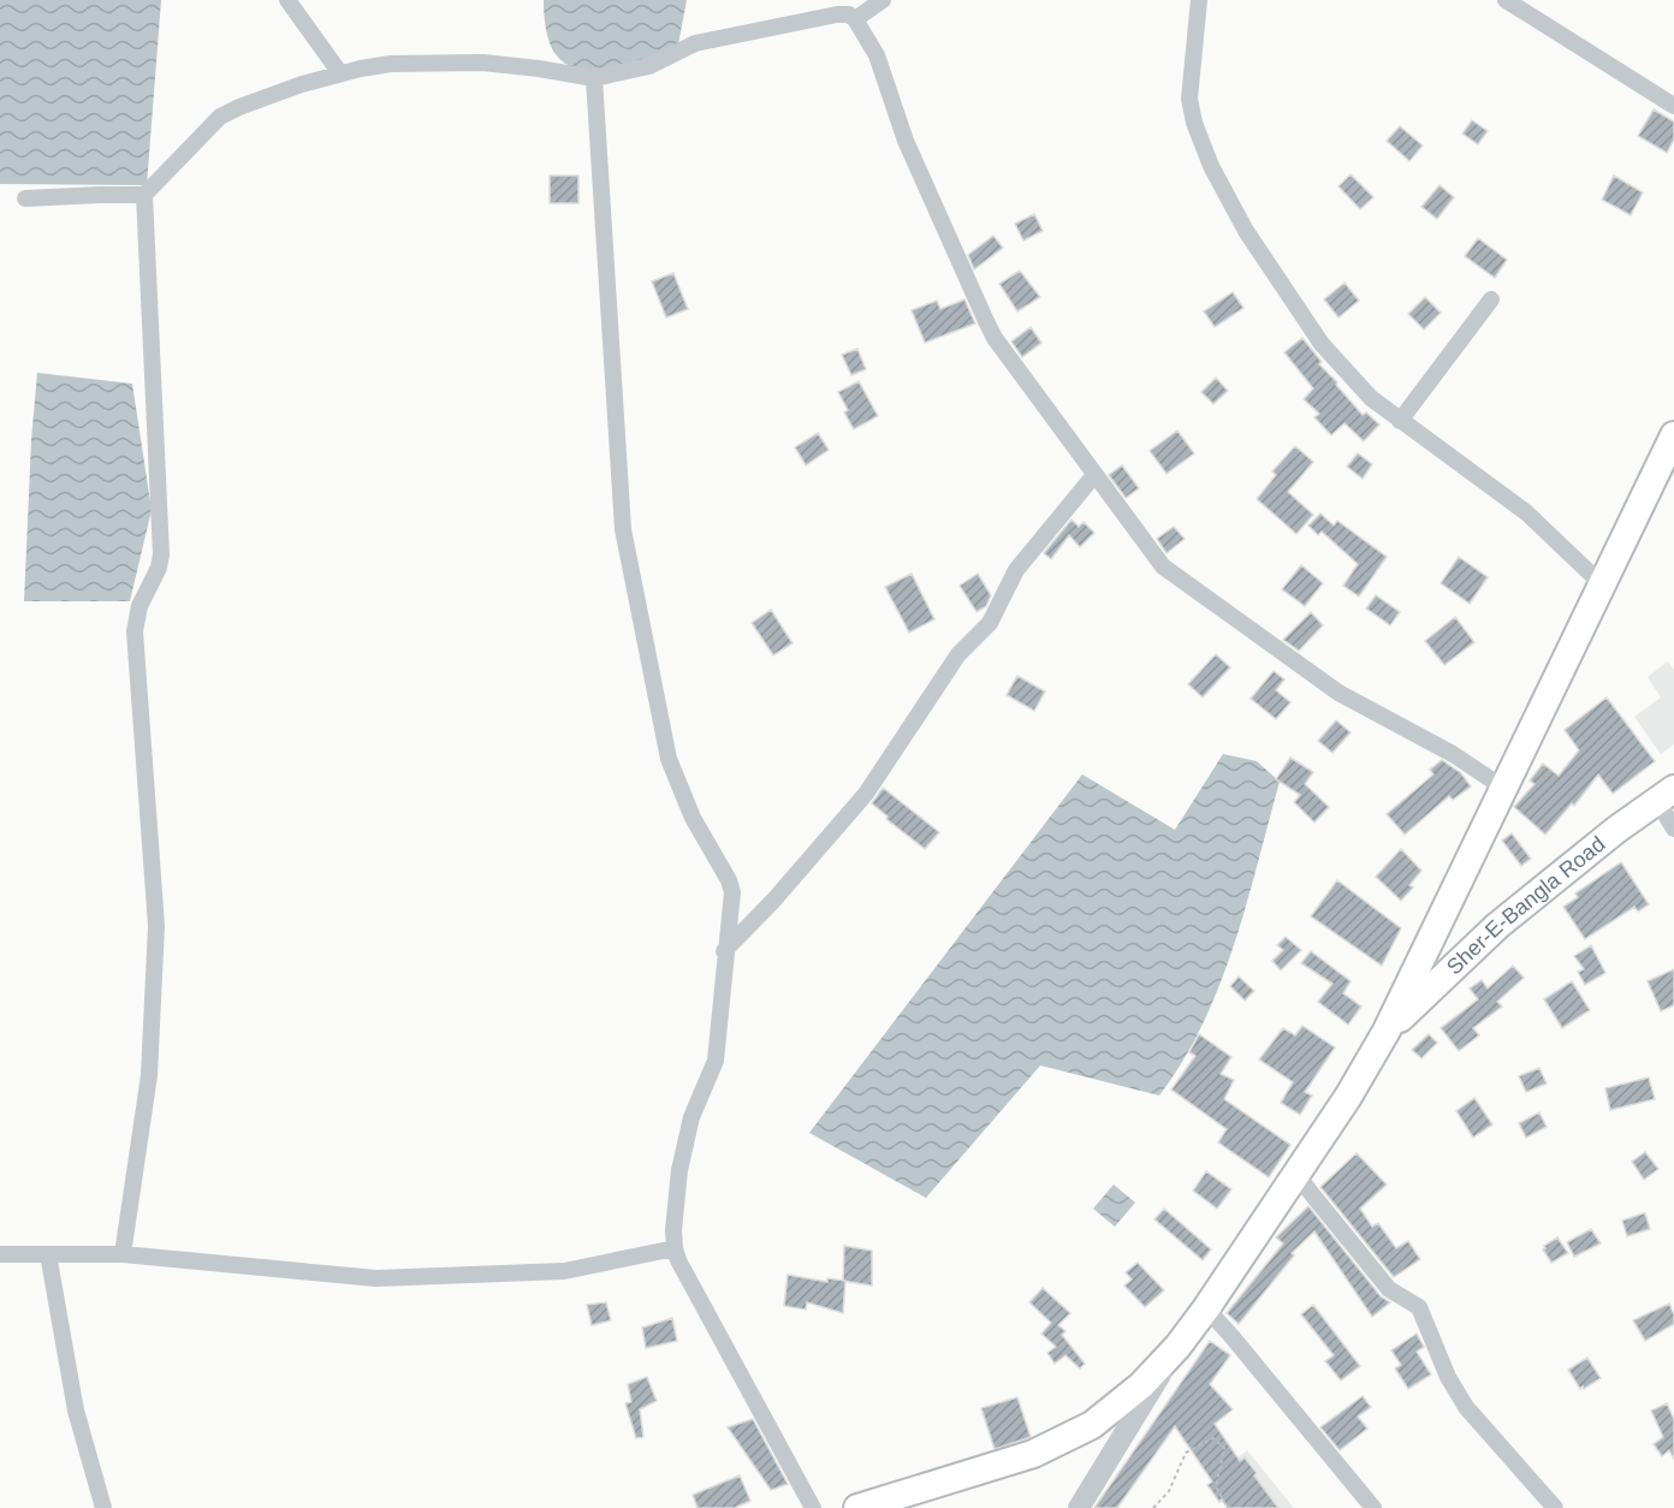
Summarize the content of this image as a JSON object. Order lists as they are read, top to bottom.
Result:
{
  "streets": {
    "highway": ["Sher-E-Bangla Road"]
  }
}
